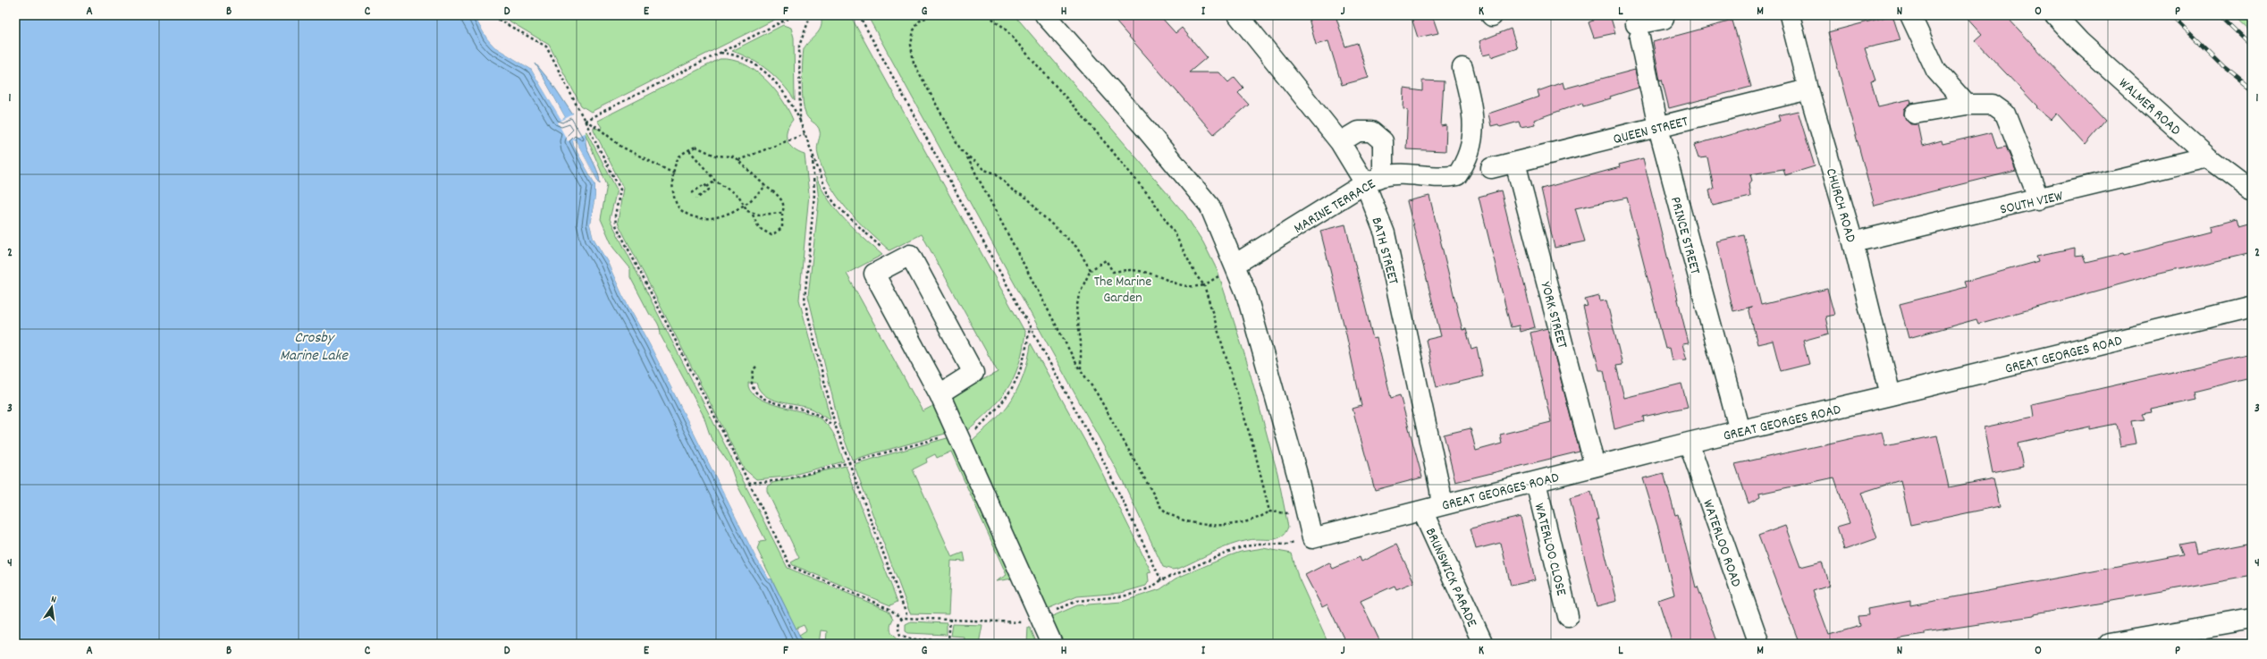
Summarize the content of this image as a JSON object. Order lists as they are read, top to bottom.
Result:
{
  "streets": {
    "street": [
      "WALMER ROAD",
      "QUEEN STREET",
      "SOUTH VIEW",
      "MARINE TERRACE",
      "CHURCH ROAD",
      "PRINCE STREET",
      "BATH STREET",
      "YORK STREET",
      "GREAT GEORGES ROAD",
      "WATERLOO ROAD",
      "WATERLOO CLOSE",
      "BRUNSWICK PARADE"
    ]
  },
  "crossings": [
    ["WALMER ROAD", "SOUTH VIEW"],
    ["QUEEN STREET", "CHURCH ROAD"],
    ["QUEEN STREET", "PRINCE STREET"],
    ["QUEEN STREET", "YORK STREET"],
    ["SOUTH VIEW", "CHURCH ROAD"],
    ["MARINE TERRACE", "BATH STREET"],
    ["CHURCH ROAD", "GREAT GEORGES ROAD"],
    ["PRINCE STREET", "GREAT GEORGES ROAD"],
    ["BATH STREET", "GREAT GEORGES ROAD"],
    ["YORK STREET", "GREAT GEORGES ROAD"],
    ["GREAT GEORGES ROAD", "WATERLOO ROAD"],
    ["GREAT GEORGES ROAD", "WATERLOO CLOSE"],
    ["GREAT GEORGES ROAD", "BRUNSWICK PARADE"]
  ],
  "water": ["Crosby Marine Lake"],
  "parks": ["The Marine Garden"],
  "north": "top",
  "grid": {
    "columns": [
      "A",
      "B",
      "C",
      "D",
      "E",
      "F",
      "G",
      "H",
      "I",
      "J",
      "K",
      "L",
      "M",
      "N",
      "O",
      "P"
    ],
    "rows": [
      "1",
      "2",
      "3",
      "4"
    ]
  }
}
